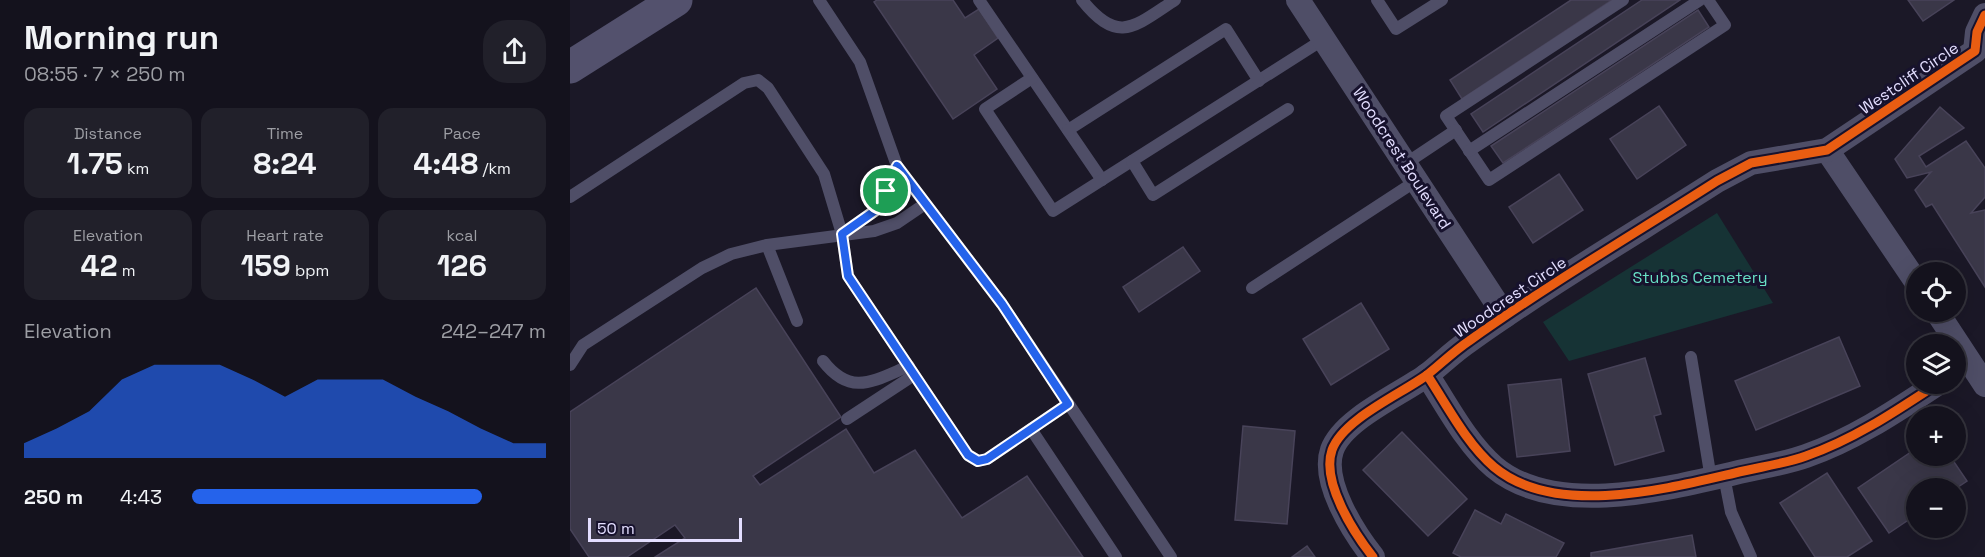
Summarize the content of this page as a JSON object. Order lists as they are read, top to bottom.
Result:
{
  "streets": {
    "street": ["Westcliff Circle", "Woodcrest Boulevard", "Woodcrest Circle"]
  },
  "crossings": [
    ["Westcliff Circle", "Woodcrest Circle"],
    ["Woodcrest Boulevard", "Woodcrest Circle"]
  ],
  "parks": ["Stubbs Cemetery"],
  "scale_bar": "50 m",
  "page": {
    "heading": ["Morning run", "08:55 · 7 × 250 m"],
    "stats": [
      ["Distance", "1.75 km"],
      ["Time", "8:24"],
      ["Pace", "4:48 /km"],
      ["Elevation", "42 m"],
      ["Heart rate", "159 bpm"],
      ["kcal", "126"]
    ],
    "map_buttons": ["+", "−"],
    "chart": ["Elevation", "242–247 m"],
    "list": [
      {
        "name": "250 m",
        "note": "4:43"
      }
    ],
    "scale": "50 m"
  }
}
